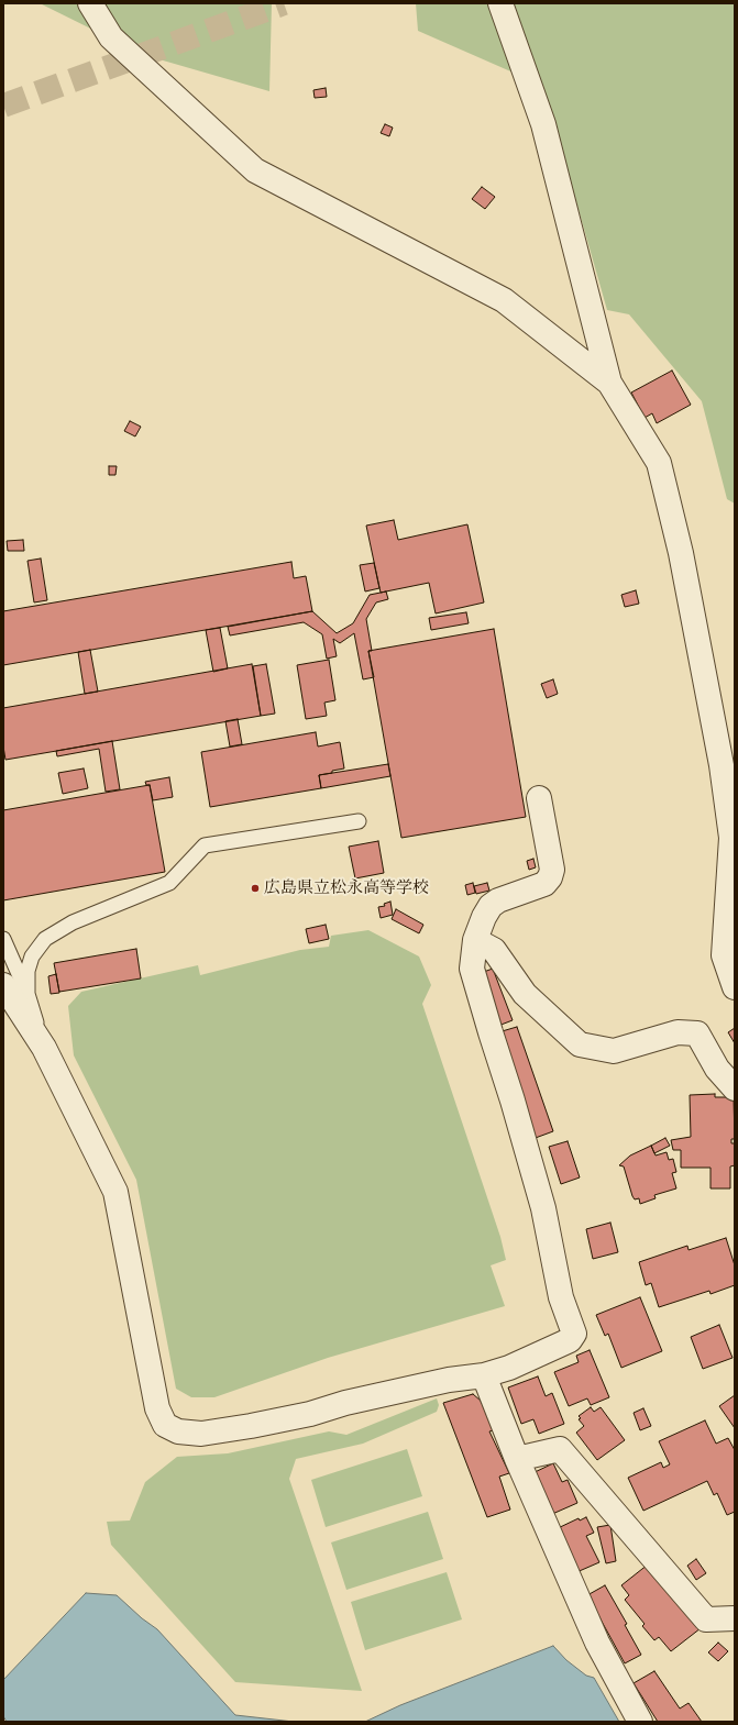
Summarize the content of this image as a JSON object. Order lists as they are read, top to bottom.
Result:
{
  "places": ["広島県立松永高等学校"]
}
